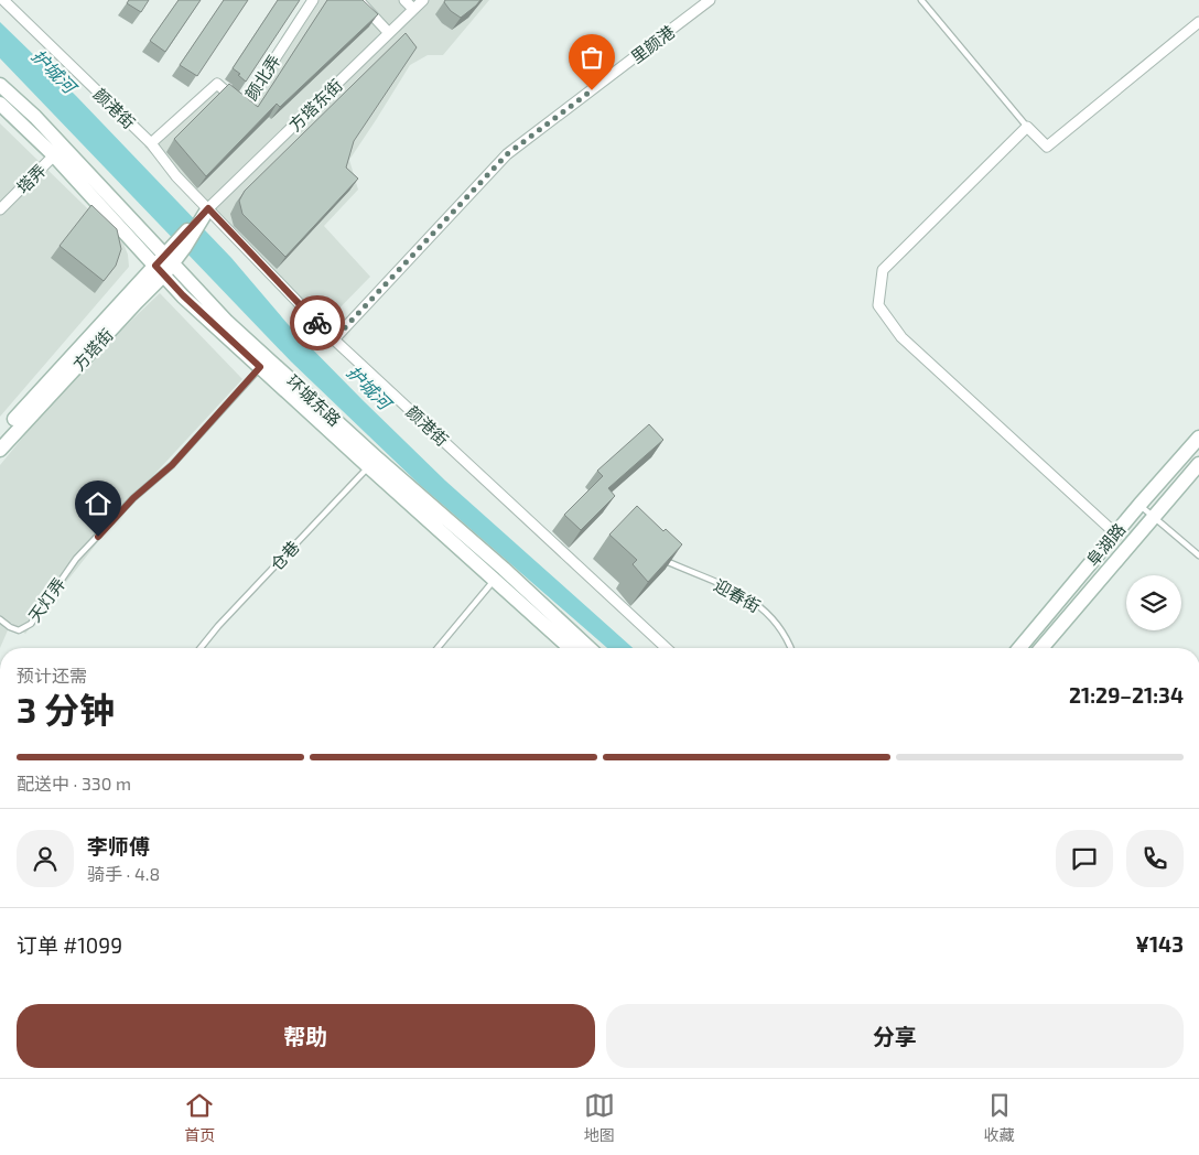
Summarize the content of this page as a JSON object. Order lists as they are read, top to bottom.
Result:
{
  "streets": {
    "main road": ["方塔街", "环城东路", "阜湖路"],
    "street": [
      "里颜港",
      "颜北弄",
      "方塔东街",
      "颜港街",
      "塔弄"
    ],
    "lane": ["仓巷", "迎春街", "天灯弄"]
  },
  "crossings": [
    ["里颜港", "颜港街"],
    ["颜北弄", "颜港街"],
    ["方塔东街", "颜港街"],
    ["方塔东街", "方塔街"],
    ["颜港街", "方塔街"],
    ["塔弄", "环城东路"],
    ["方塔街", "环城东路"],
    ["环城东路", "仓巷"],
    ["环城东路", "天灯弄"]
  ],
  "water": ["护城河"],
  "page": {
    "heading": ["3 分钟", "预计还需", "21:29–21:34"],
    "panel": [
      "李师傅",
      "骑手 · 4.8",
      "订单 #1099",
      "¥143"
    ],
    "bar": "配送中 · 330 m",
    "buttons": ["帮助", "分享"],
    "tabs": ["首页", "地图", "收藏"]
  }
}
